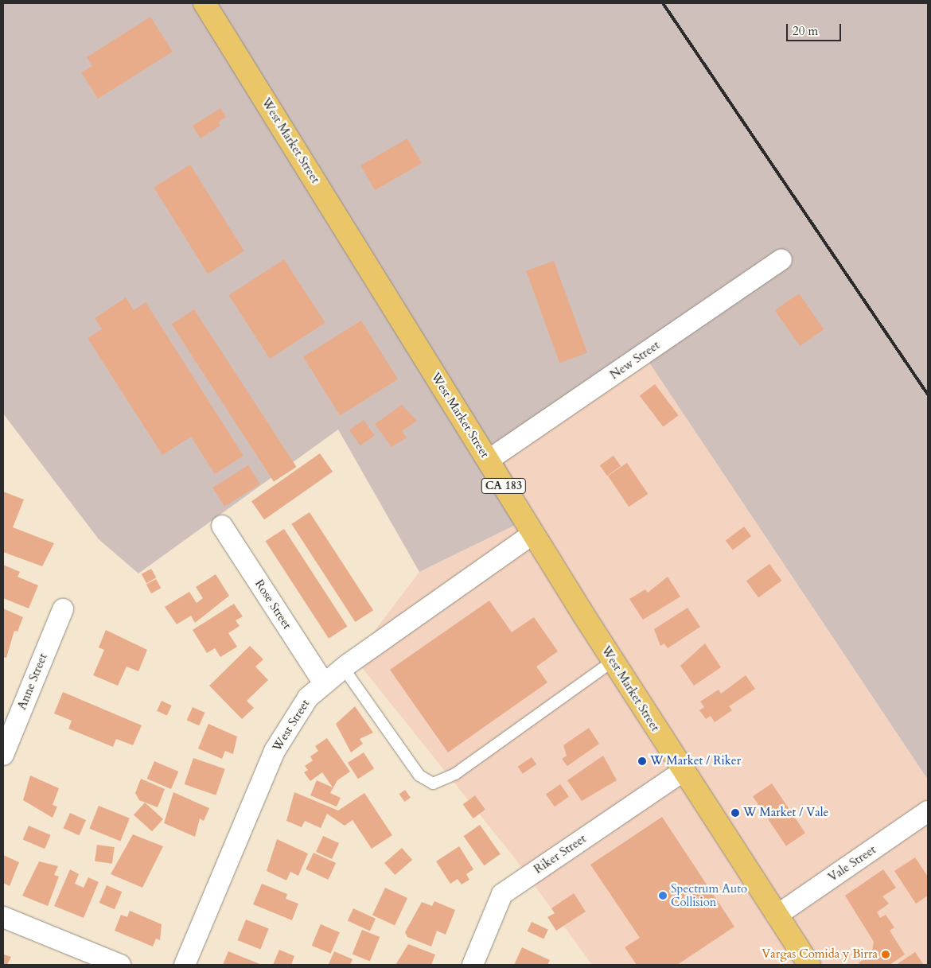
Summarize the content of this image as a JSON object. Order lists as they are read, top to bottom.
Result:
{
  "streets": {
    "main road": ["West Market Street", "CA 183"],
    "street": [
      "New Street",
      "Rose Street",
      "Anne Street",
      "West Street",
      "Riker Street",
      "Vale Street"
    ]
  },
  "crossings": [
    ["West Market Street", "New Street"],
    ["West Market Street", "West Street"],
    ["West Market Street", "Riker Street"],
    ["West Market Street", "Vale Street"],
    ["Rose Street", "West Street"]
  ],
  "places": [
    "W Market / Riker",
    "W Market / Vale",
    "Spectrum Auto Collision",
    "Vargas Comida y Birra"
  ],
  "scale_bar": "20 m"
}
